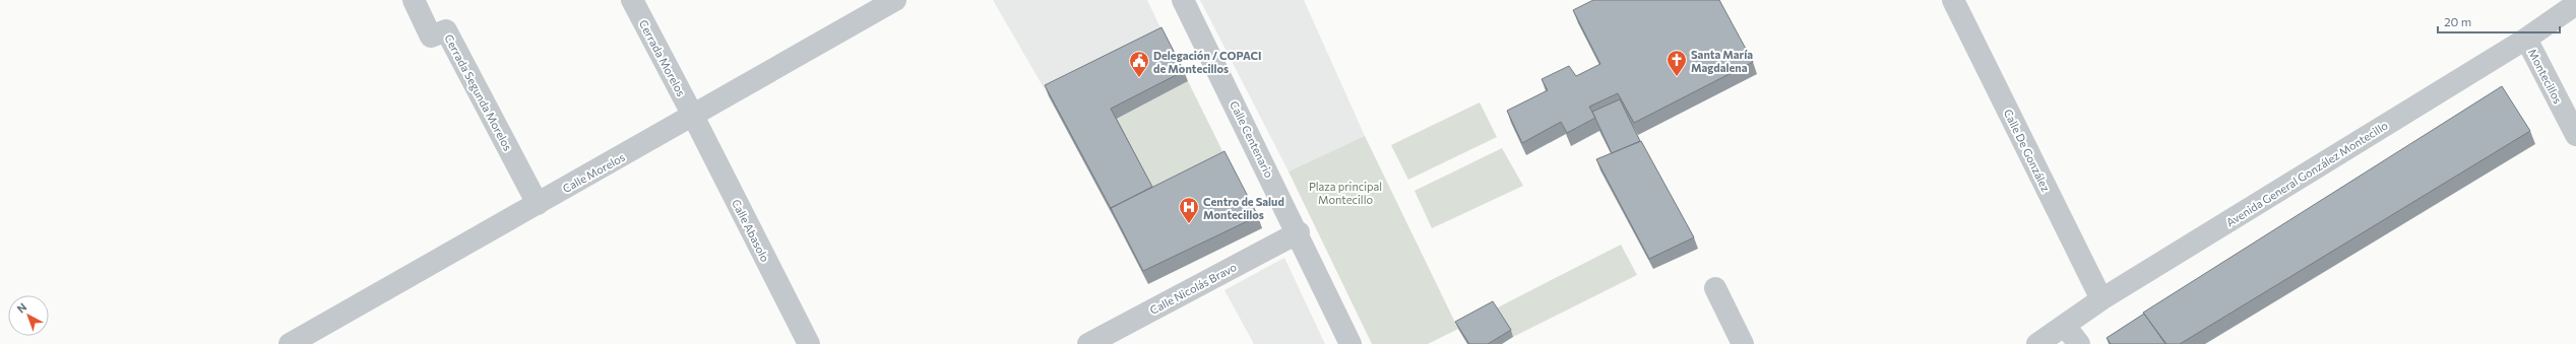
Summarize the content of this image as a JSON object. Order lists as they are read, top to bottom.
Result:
{
  "streets": {
    "street": [
      "Cerrada Morelos",
      "Montecillos",
      "Cerrada Segunda Morelos",
      "Calle Centenario",
      "Calle De González",
      "Calle Morelos",
      "Avenida General González Montecillo",
      "Calle Abasolo",
      "Calle Nicolás Bravo"
    ]
  },
  "crossings": [
    ["Cerrada Morelos", "Calle Morelos"],
    ["Cerrada Morelos", "Calle Abasolo"],
    ["Montecillos", "Avenida General González Montecillo"],
    ["Cerrada Segunda Morelos", "Calle Morelos"],
    ["Calle Centenario", "Calle Nicolás Bravo"],
    ["Calle De González", "Avenida General González Montecillo"],
    ["Calle Morelos", "Calle Abasolo"]
  ],
  "parks": ["Plaza principal Montecillo"],
  "places": {
    "church": ["Santa María Magdalena"],
    "public building": ["Delegación / COPACI de Montecillos"],
    "hospital": ["Centro de Salud Montecillos"]
  },
  "scale_bar": "20 m",
  "north": "top left"
}
